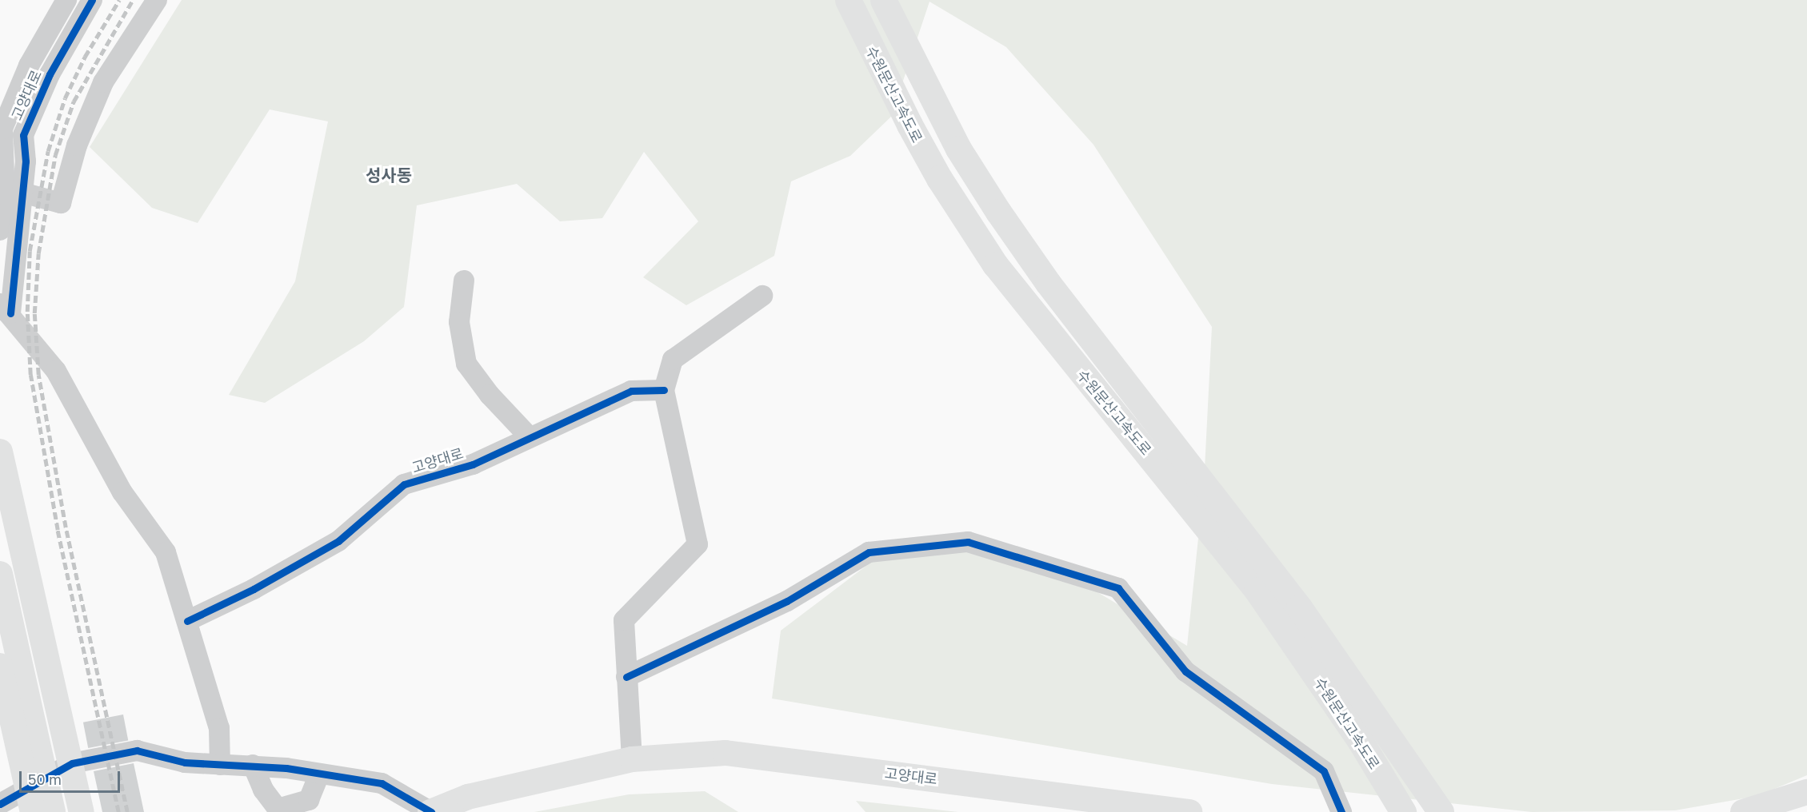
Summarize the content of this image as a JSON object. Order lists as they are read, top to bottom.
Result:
{
  "streets": {
    "highway": ["수원문산고속도로"],
    "main road": ["고양대로"]
  },
  "districts": ["성사동"],
  "scale_bar": "50 m"
}
